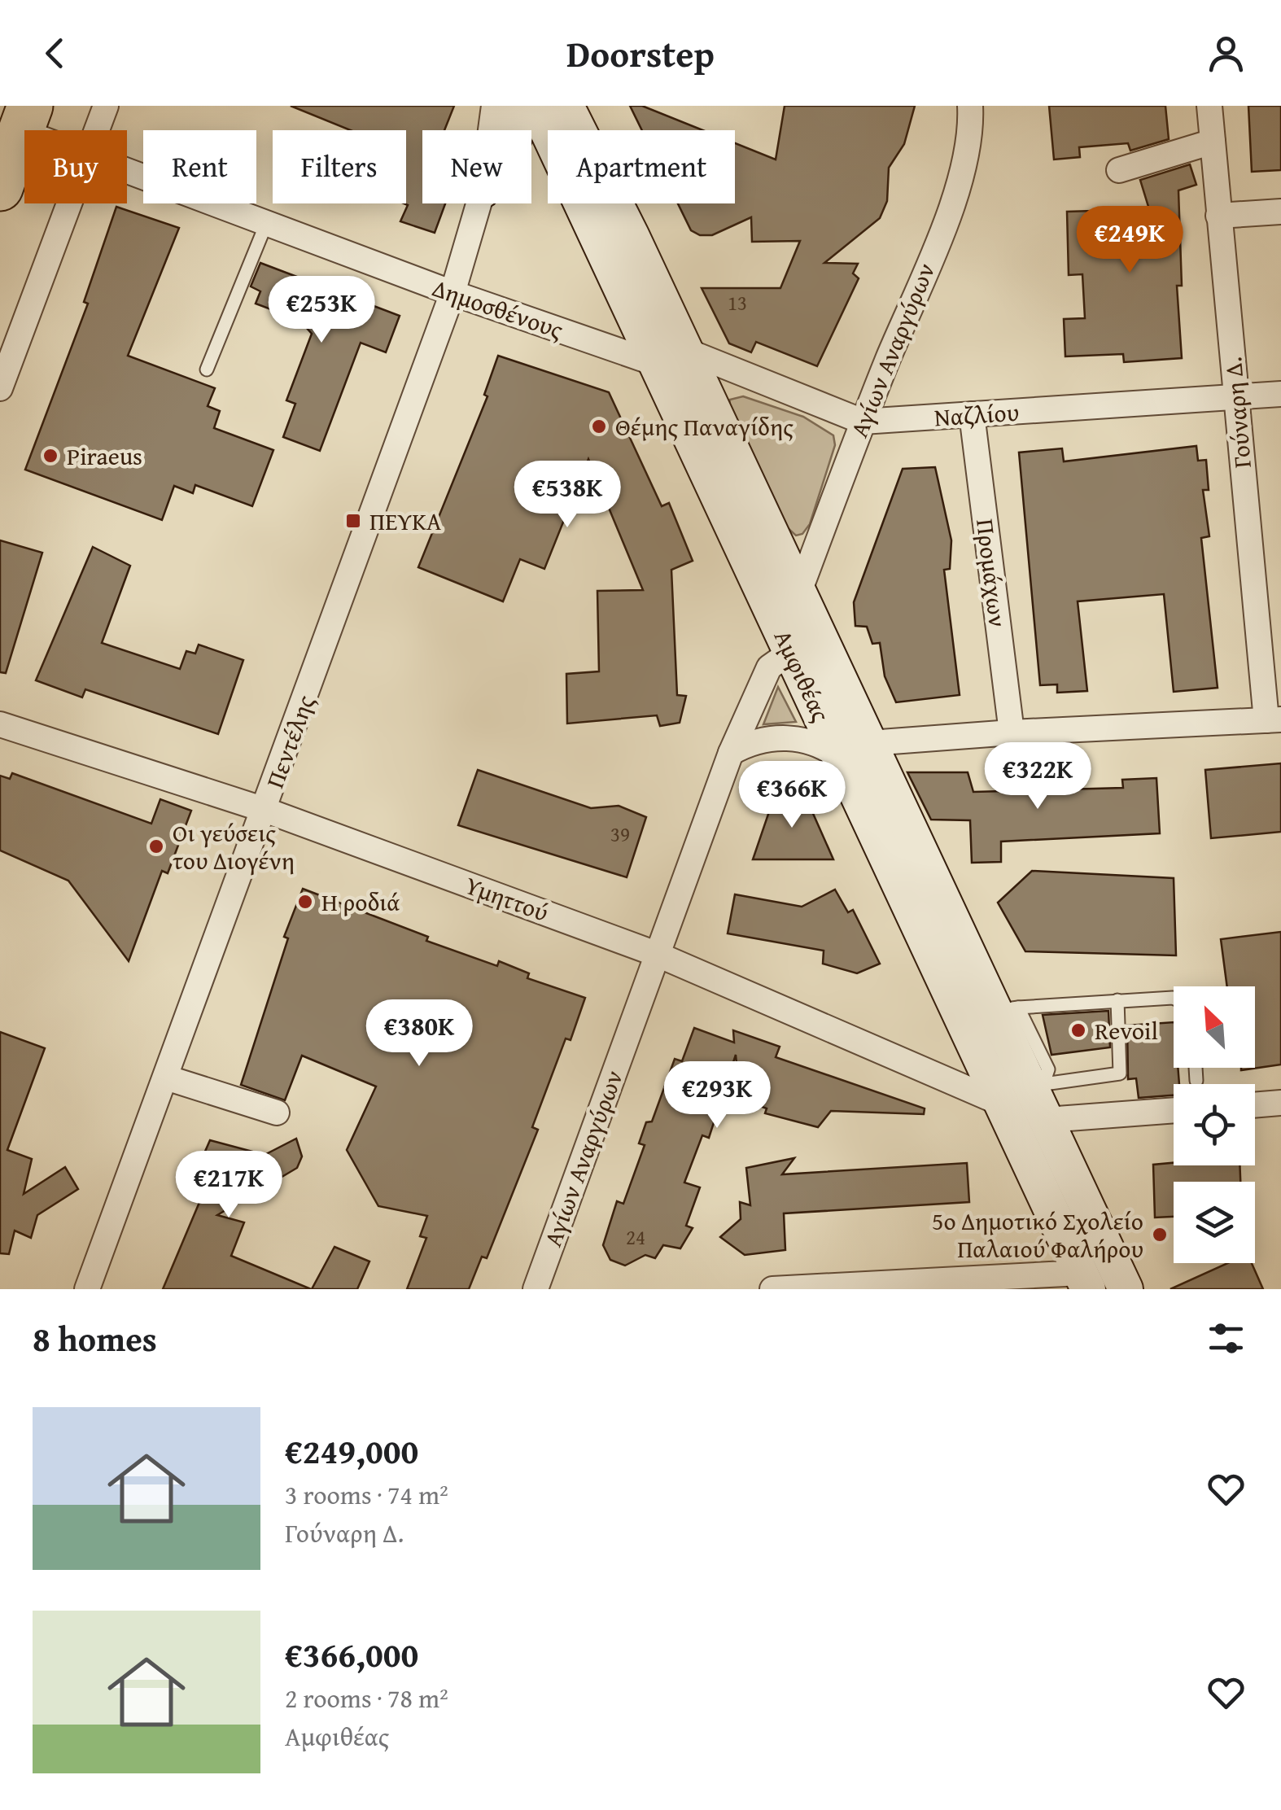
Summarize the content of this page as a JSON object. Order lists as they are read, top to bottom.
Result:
{
  "streets": {
    "main road": ["Αμφιθέας"],
    "street": [
      "Δημοσθένους",
      "Αγίων Αναργύρων",
      "Γούναρη Δ.",
      "Ναζλίου",
      "Προμάχων",
      "Πεντέλης",
      "Υμηττού"
    ]
  },
  "crossings": [
    ["Δημοσθένους", "Ναζλίου"],
    ["Δημοσθένους", "Αμφιθέας"],
    ["Δημοσθένους", "Πεντέλης"],
    ["Αγίων Αναργύρων", "Ναζλίου"],
    ["Αγίων Αναργύρων", "Αμφιθέας"],
    ["Αγίων Αναργύρων", "Υμηττού"],
    ["Γούναρη Δ.", "Ναζλίου"],
    ["Ναζλίου", "Προμάχων"],
    ["Ναζλίου", "Αμφιθέας"],
    ["Αμφιθέας", "Υμηττού"],
    ["Πεντέλης", "Υμηττού"]
  ],
  "places": {
    "other": [
      "Θέμης Παναγίδης",
      "Piraeus",
      "Οι γεύσεις του Διογένη",
      "Η ροδιά",
      "Revoil",
      "5ο Δημοτικό Σχολείο Παλαιού Φαλήρου"
    ],
    "transit": ["ΠΕΥΚΑ"]
  },
  "house_numbers": ["13", "39", "24"],
  "north": "top left",
  "page": {
    "header": "Doorstep",
    "chip": [
      "Buy",
      "Rent",
      "Filters",
      "New",
      "Apartment"
    ],
    "price": [
      "€249K",
      "€253K",
      "€538K",
      "€322K",
      "€366K",
      "€380K",
      "€293K",
      "€217K"
    ],
    "heading": "8 homes",
    "list": [
      {
        "name": "€249,000",
        "note": "3 rooms · 74 m² · Γούναρη Δ."
      },
      {
        "name": "€366,000",
        "note": "2 rooms · 78 m² · Αμφιθέας"
      }
    ]
  }
}
